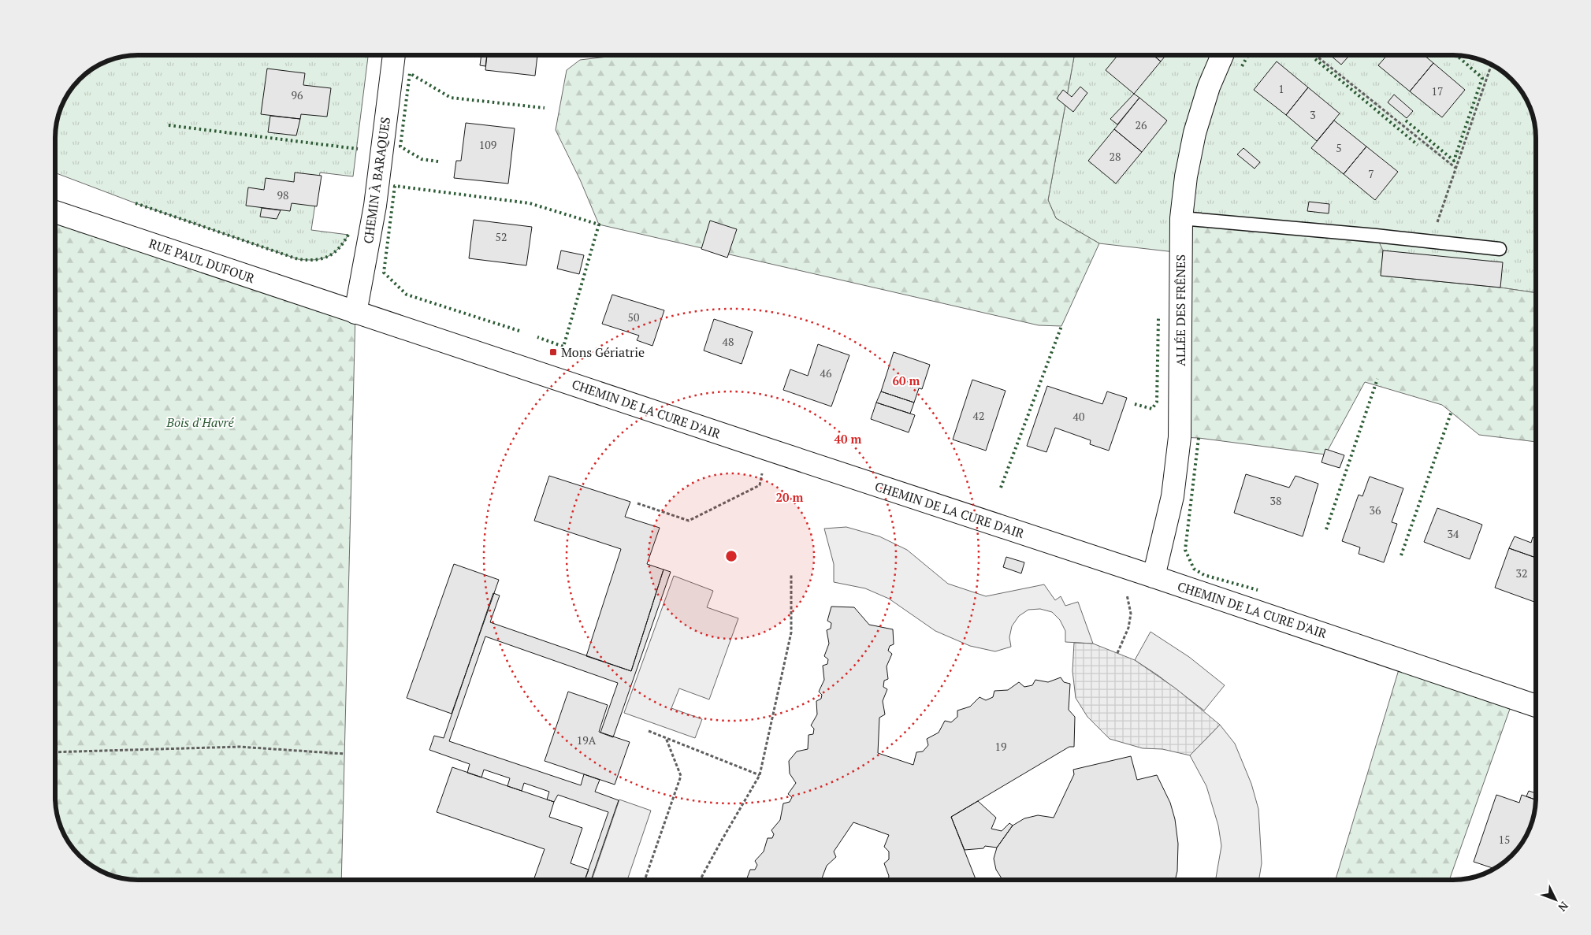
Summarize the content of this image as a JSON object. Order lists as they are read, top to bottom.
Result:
{
  "streets": {
    "street": [
      "CHEMIN À BARAQUES",
      "RUE PAUL DUFOUR",
      "ALLÉE DES FRÊNES",
      "CHEMIN DE LA CURE D'AIR"
    ]
  },
  "crossings": [
    ["CHEMIN À BARAQUES", "RUE PAUL DUFOUR"],
    ["CHEMIN À BARAQUES", "CHEMIN DE LA CURE D'AIR"],
    ["RUE PAUL DUFOUR", "CHEMIN DE LA CURE D'AIR"],
    ["ALLÉE DES FRÊNES", "CHEMIN DE LA CURE D'AIR"]
  ],
  "parks": ["Bois d'Havré"],
  "places": {
    "transit": ["Mons Gériatrie"]
  },
  "house_numbers": [
    "1",
    "17",
    "96",
    "3",
    "26",
    "109",
    "5",
    "28",
    "7",
    "98",
    "52",
    "50",
    "48",
    "46",
    "42",
    "40",
    "38",
    "36",
    "34",
    "32",
    "19A",
    "19",
    "15"
  ],
  "north": "bottom right",
  "rings": ["60 m", "40 m", "20 m"]
}
